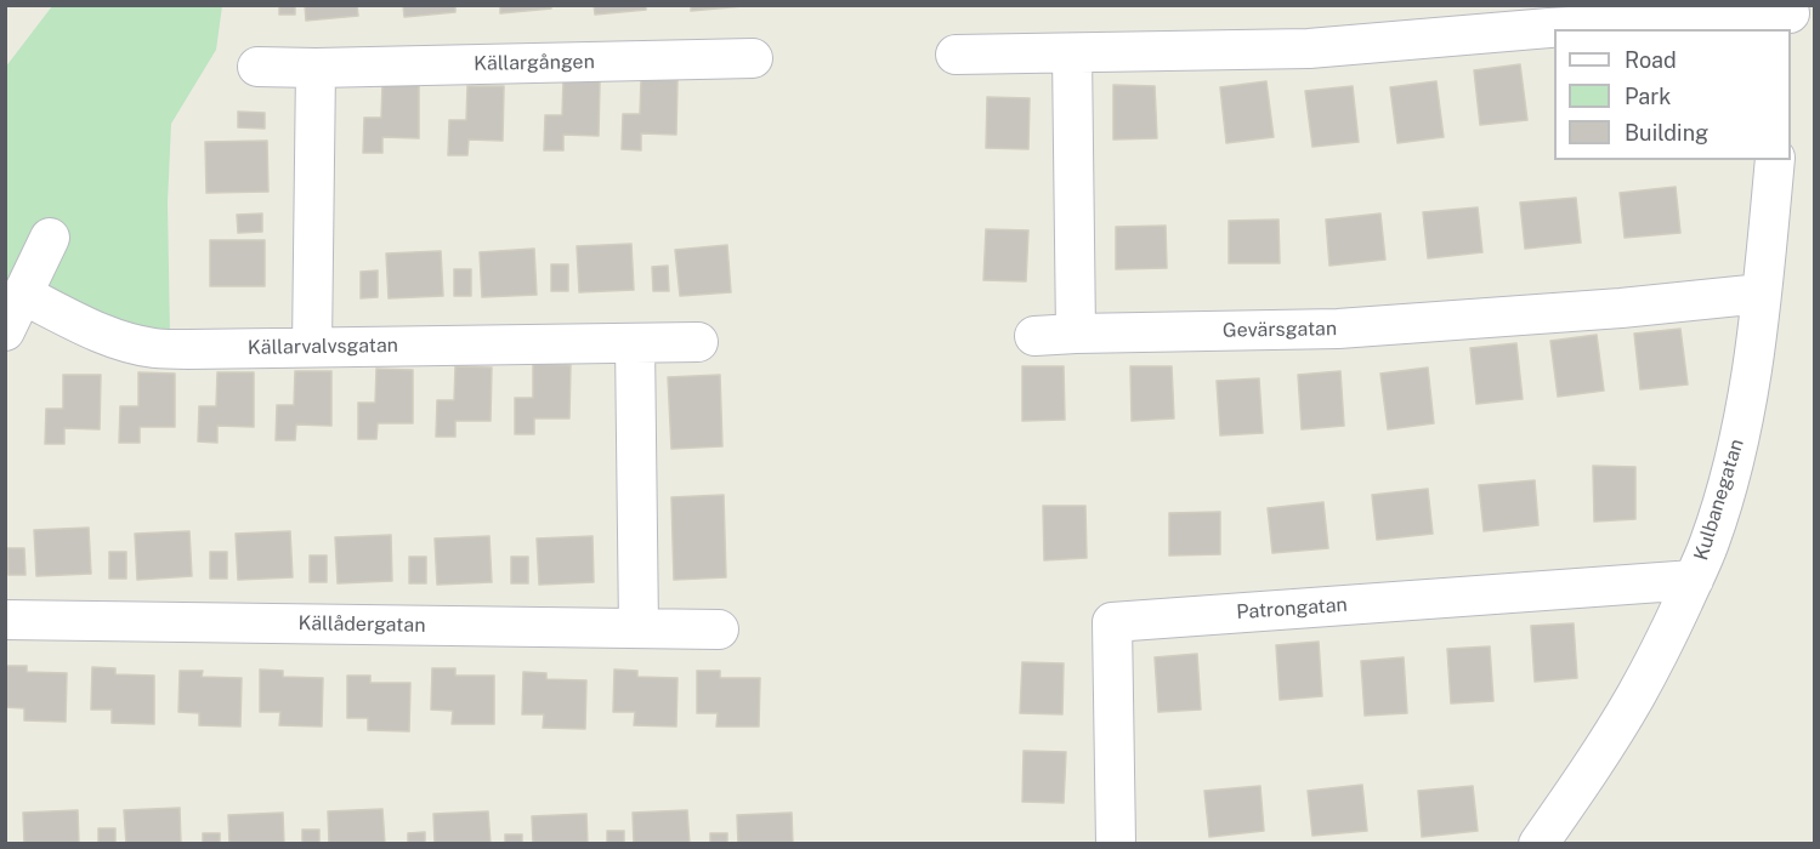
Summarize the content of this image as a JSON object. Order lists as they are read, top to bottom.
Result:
{
  "streets": {
    "street": [
      "Källargången",
      "Gevärsgatan",
      "Källarvalvsgatan",
      "Kulbanegatan",
      "Patrongatan",
      "Källådergatan"
    ]
  },
  "crossings": [
    ["Gevärsgatan", "Kulbanegatan"],
    ["Kulbanegatan", "Patrongatan"]
  ],
  "legend": ["Road", "Park", "Building"]
}
